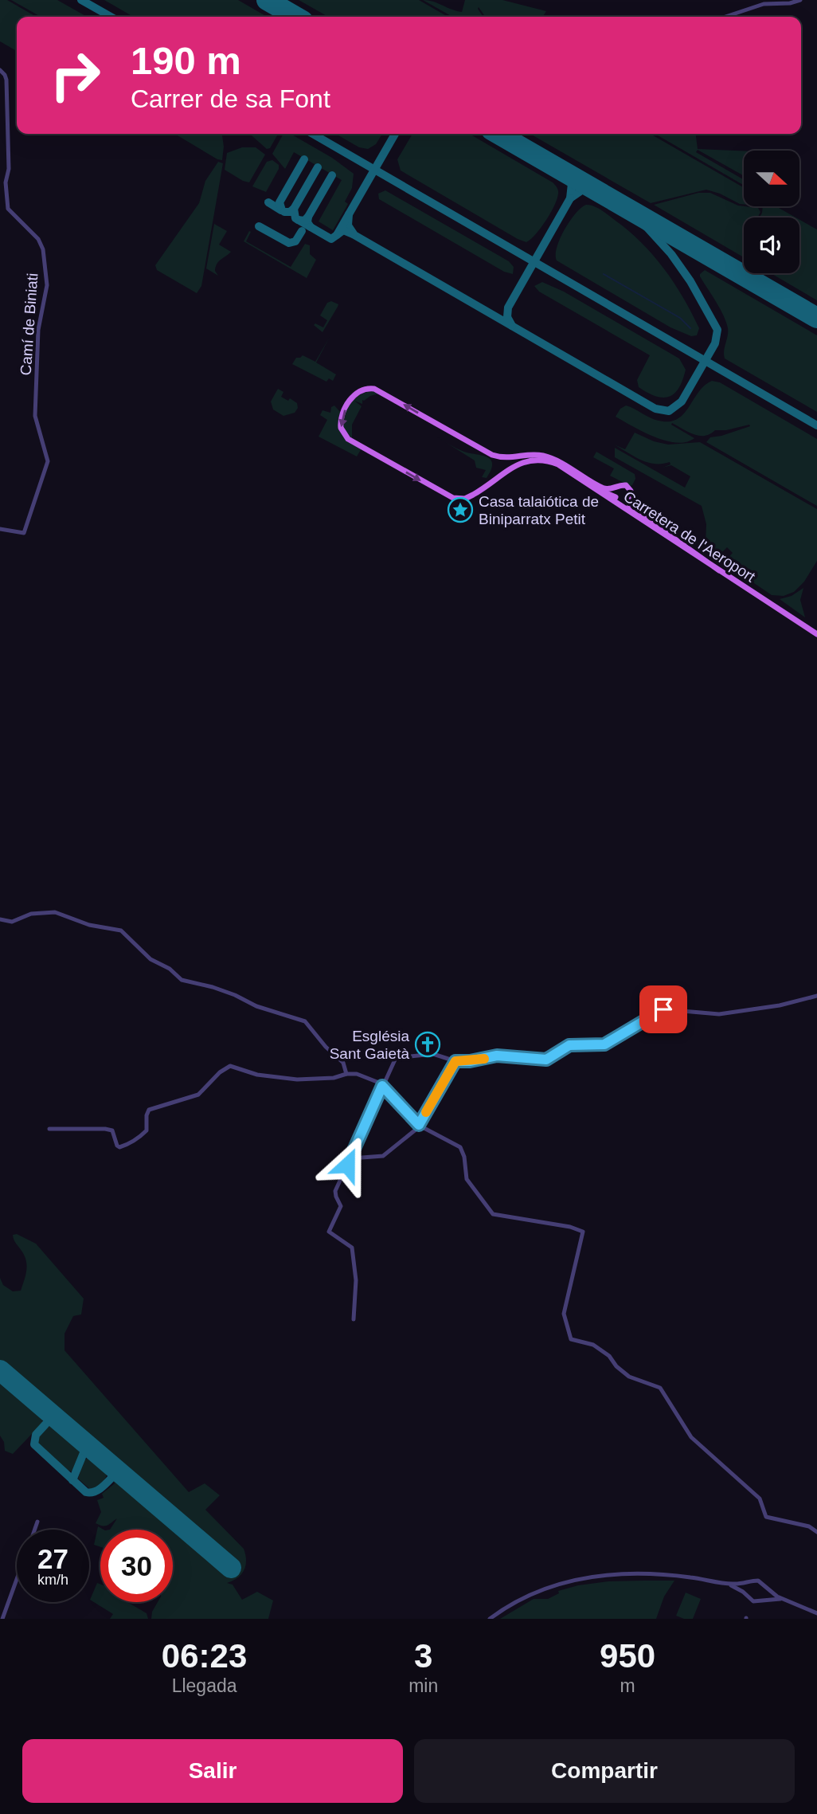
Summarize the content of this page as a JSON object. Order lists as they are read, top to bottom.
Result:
{
  "streets": {
    "main road": ["Carretera de l'Aeroport"],
    "street": ["Camí de Biniati"]
  },
  "places": {
    "place": ["Casa talaiótica de Biniparratx Petit"],
    "church": ["Església Sant Gaietà"]
  },
  "north": "right",
  "page": {
    "turn": ["190 m", "Carrer de sa Font"],
    "speed": "27 km/h",
    "limit": "30",
    "eta": [
      "06:23",
      "Llegada",
      "3",
      "min",
      "950",
      "m"
    ],
    "buttons": ["Salir", "Compartir"]
  }
}
